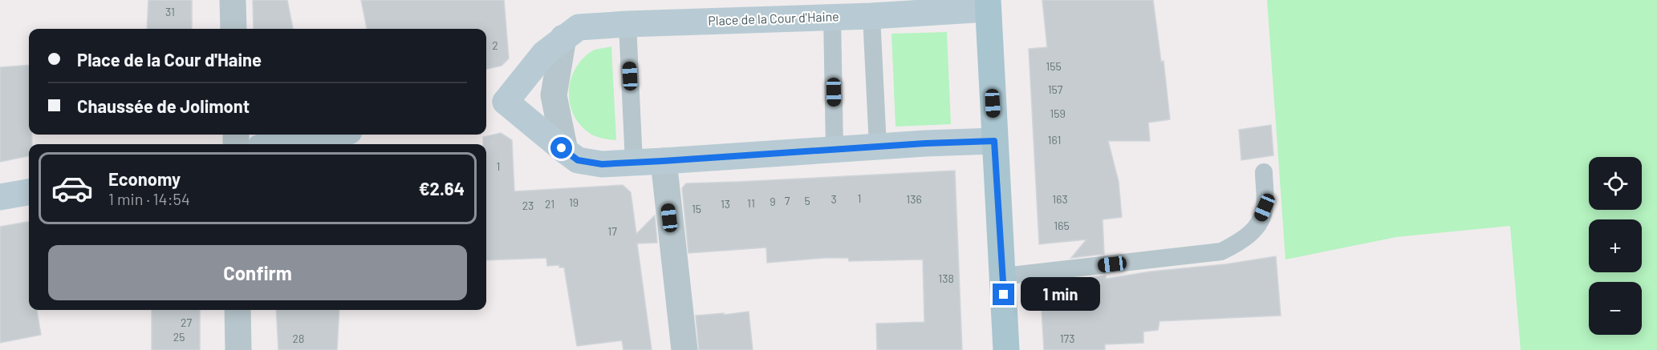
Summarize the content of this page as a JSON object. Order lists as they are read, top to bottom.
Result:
{
  "streets": {
    "street": ["Place de la Cour d'Haine"]
  },
  "house_numbers": [
    "31",
    "2",
    "155",
    "157",
    "159",
    "161",
    "1",
    "1",
    "3",
    "136",
    "163",
    "7",
    "5",
    "9",
    "19",
    "11",
    "21",
    "13",
    "23",
    "15",
    "165",
    "17",
    "138",
    "27",
    "25",
    "28",
    "173"
  ],
  "page": {
    "banner": ["Place de la Cour d'Haine", "Chaussée de Jolimont"],
    "list": [
      {
        "name": "Economy",
        "note": "1 min · 14:54",
        "value": "€2.64"
      }
    ],
    "map_buttons": ["+", "−"],
    "buttons": "Confirm",
    "bubble": "1 min"
  }
}
